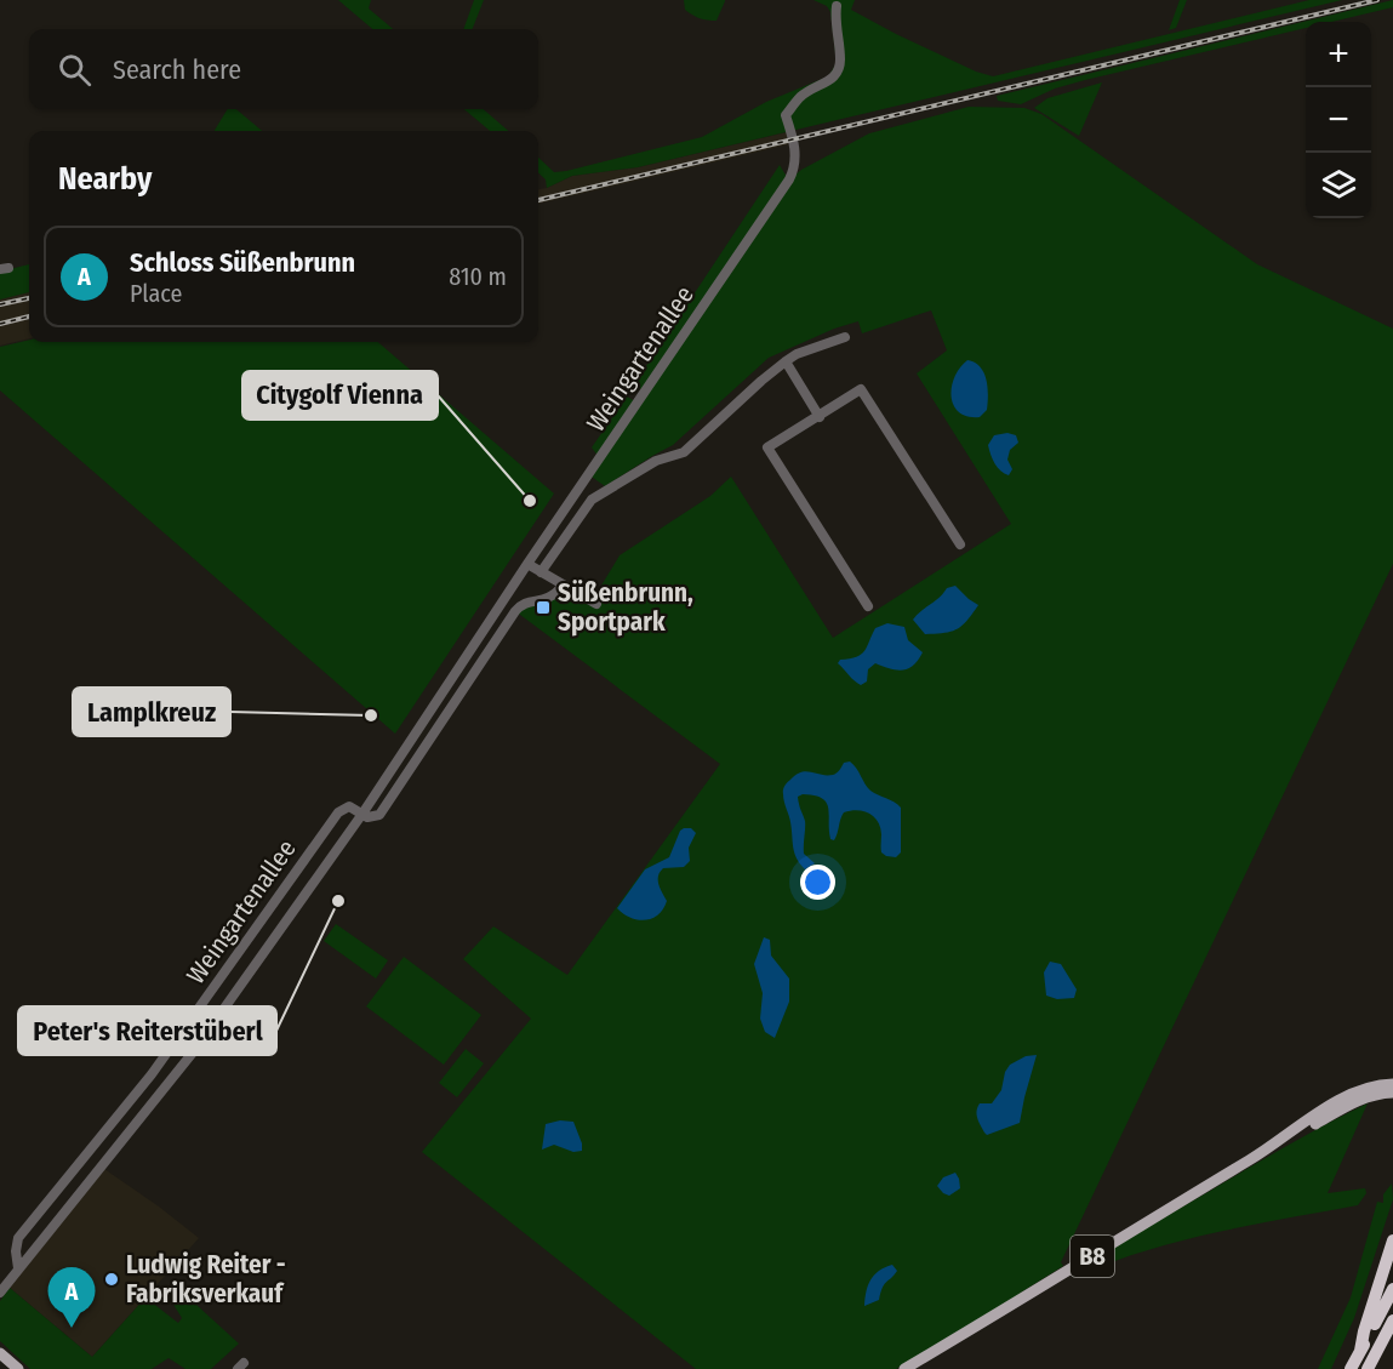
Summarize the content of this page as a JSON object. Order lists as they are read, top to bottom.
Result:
{
  "streets": {
    "main road": ["B8"],
    "street": ["Weingartenallee"]
  },
  "places": {
    "other": [
      "Citygolf Vienna",
      "Lamplkreuz",
      "Peter's Reiterstüberl",
      "Ludwig Reiter - Fabriksverkauf"
    ],
    "transit": ["Süßenbrunn, Sportpark"]
  },
  "page": {
    "map_buttons": ["+", "−"],
    "search": "Search here",
    "heading": "Nearby",
    "list": [
      {
        "mark": "A",
        "name": "Schloss Süßenbrunn",
        "note": "Place",
        "value": "810 m"
      }
    ],
    "pins": "A"
  }
}
